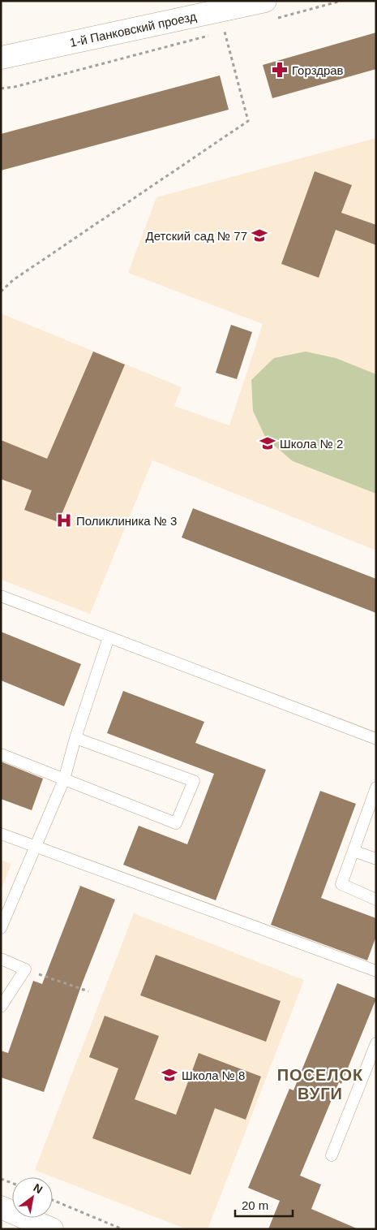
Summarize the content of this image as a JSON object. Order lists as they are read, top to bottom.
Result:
{
  "streets": {
    "street": ["1-й Панковский проезд"]
  },
  "districts": ["ПОСЕЛОК ВУГИ"],
  "places": {
    "pharmacy": ["Горздрав"],
    "school or university": ["Детский сад № 77", "Школа № 2", "Школа № 8"],
    "hospital": ["Поликлиника № 3"]
  },
  "scale_bar": "20 m",
  "north": "top right"
}
